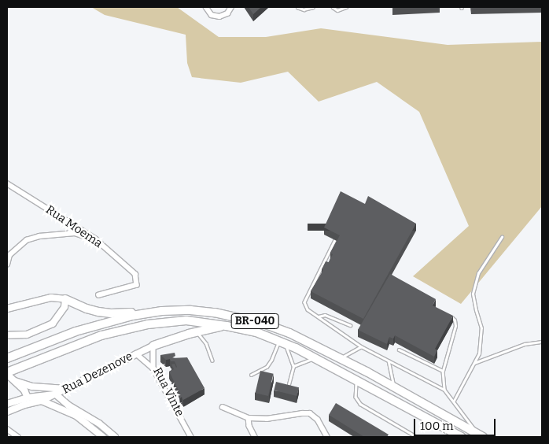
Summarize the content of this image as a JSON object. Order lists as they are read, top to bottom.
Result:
{
  "streets": {
    "highway": ["BR-040"],
    "main road": ["Rua Dezenove"],
    "street": ["Rua Moema", "Rua Vinte"]
  },
  "crossings": [
    ["Rua Dezenove", "Rua Vinte"]
  ],
  "scale_bar": "100 m"
}
